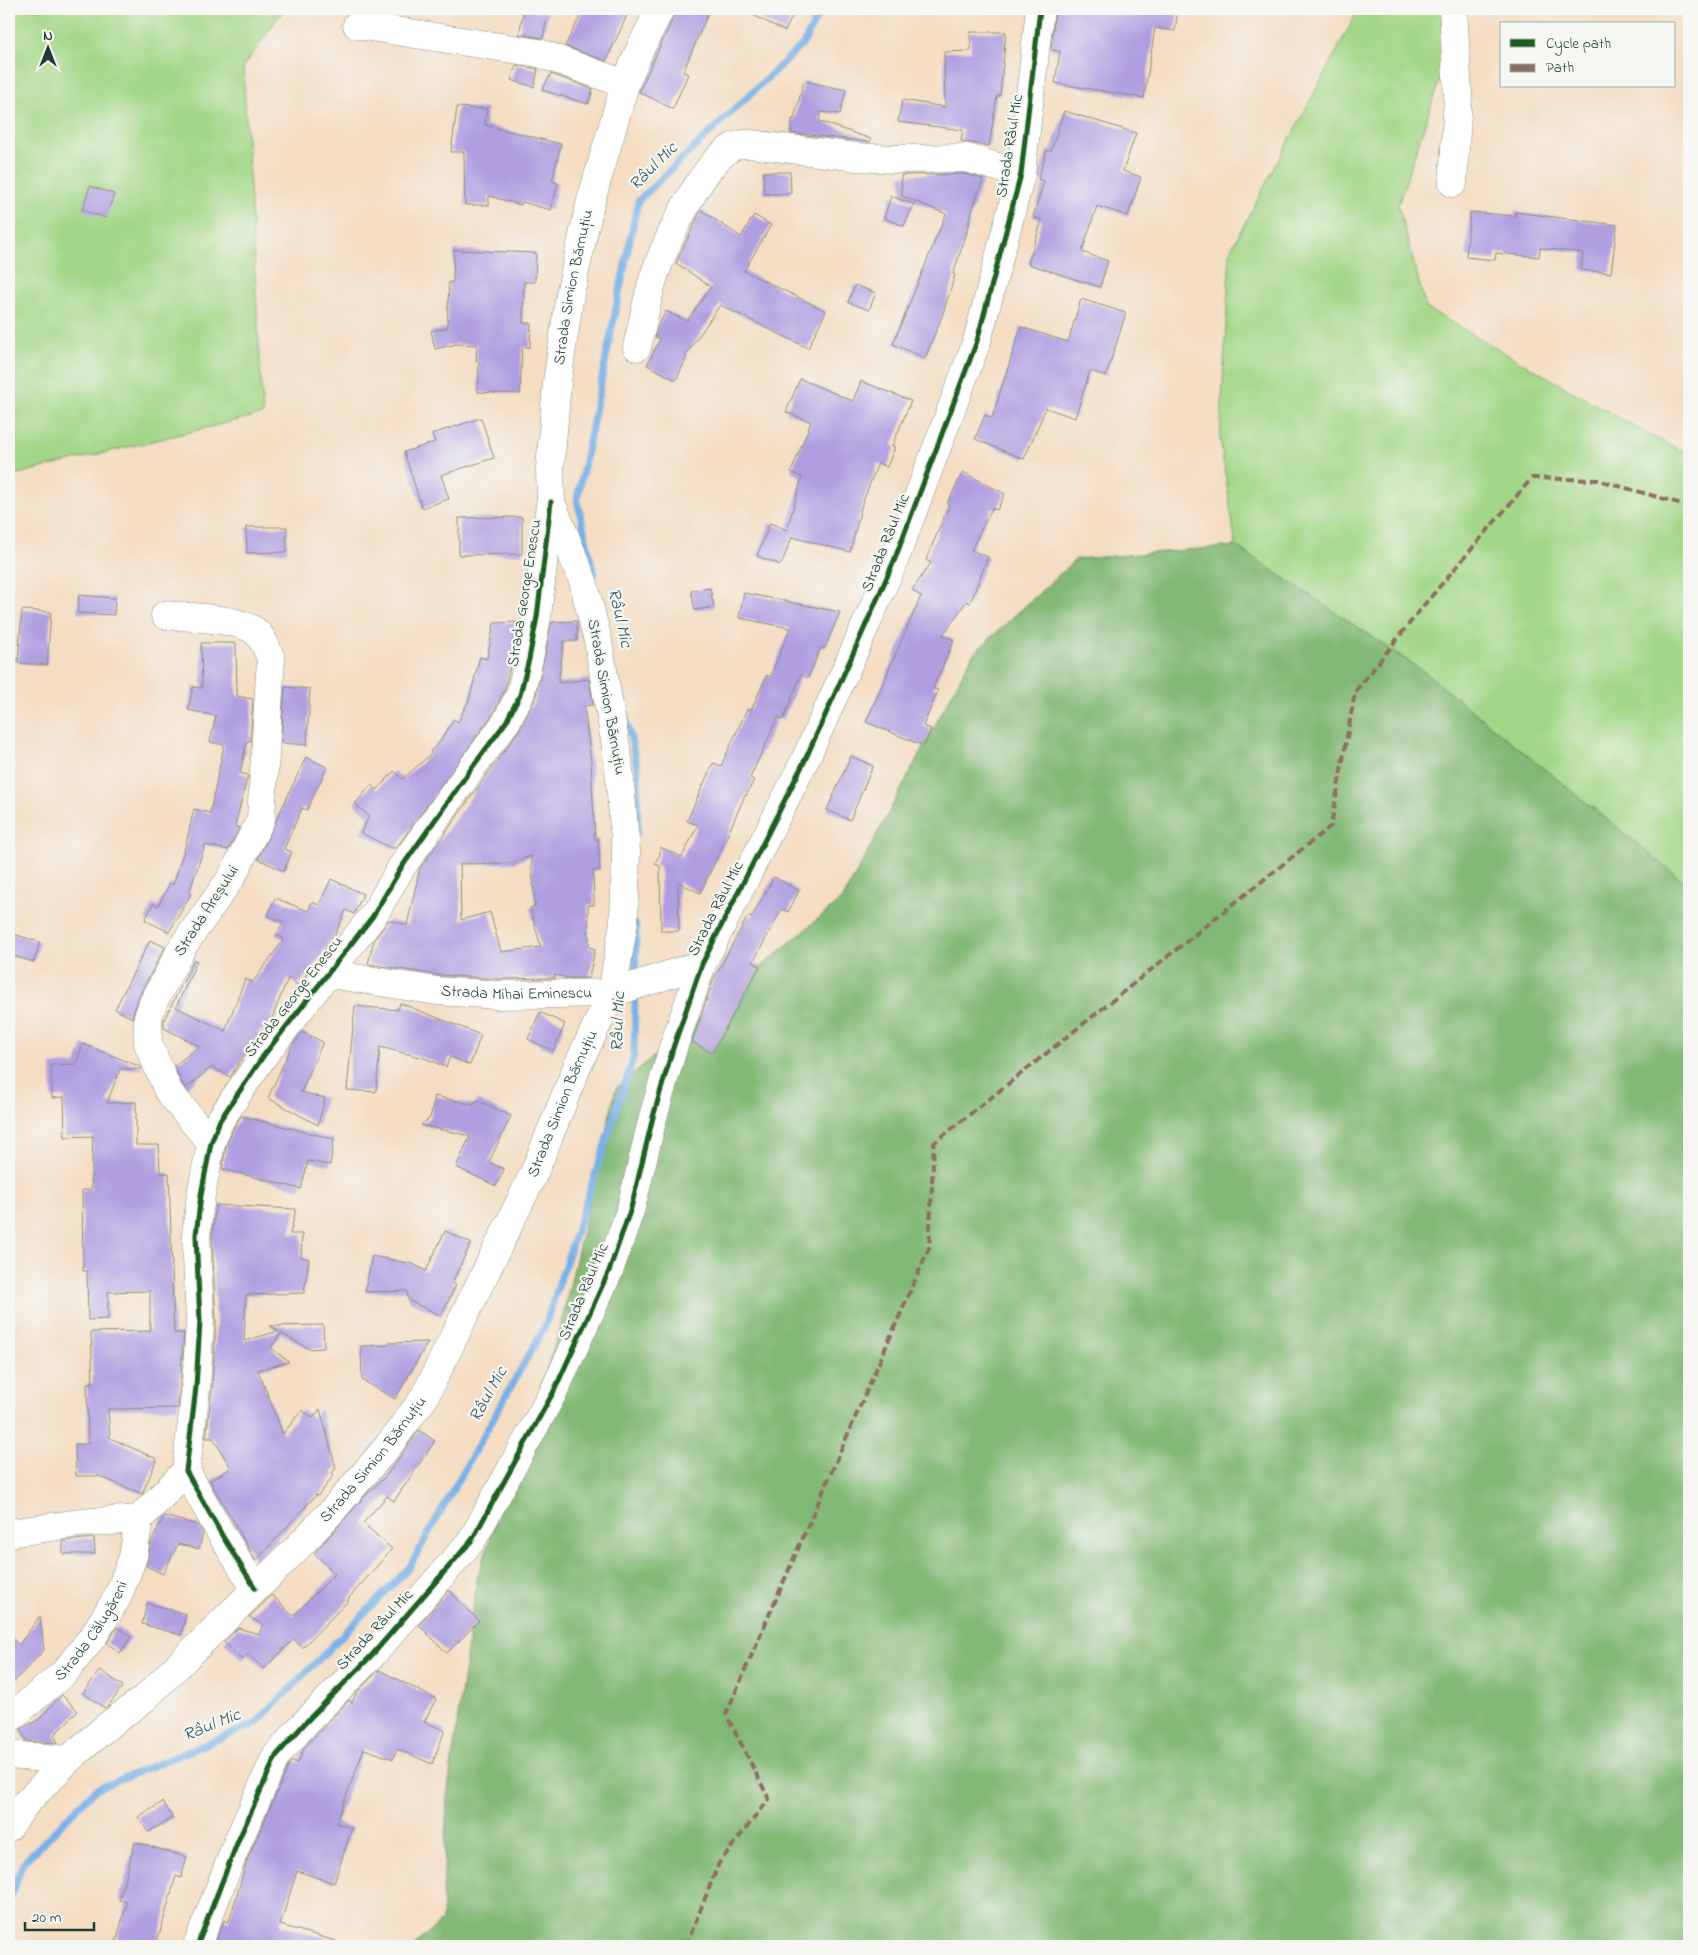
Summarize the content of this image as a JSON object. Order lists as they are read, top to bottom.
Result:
{
  "streets": {
    "street": [
      "Strada Râul Mic",
      "Strada Simion Bărnuțiu",
      "Strada George Enescu",
      "Strada Areșului",
      "Strada Mihai Eminescu",
      "Strada Călugăreni"
    ]
  },
  "crossings": [
    ["Strada Râul Mic", "Strada Mihai Eminescu"],
    ["Strada Simion Bărnuțiu", "Strada George Enescu"],
    ["Strada Simion Bărnuțiu", "Strada Mihai Eminescu"],
    ["Strada George Enescu", "Strada Areșului"],
    ["Strada George Enescu", "Strada Mihai Eminescu"]
  ],
  "water": ["Râul Mic"],
  "legend": ["Cycle path", "Path"],
  "scale_bar": "20 m",
  "north": "top"
}
